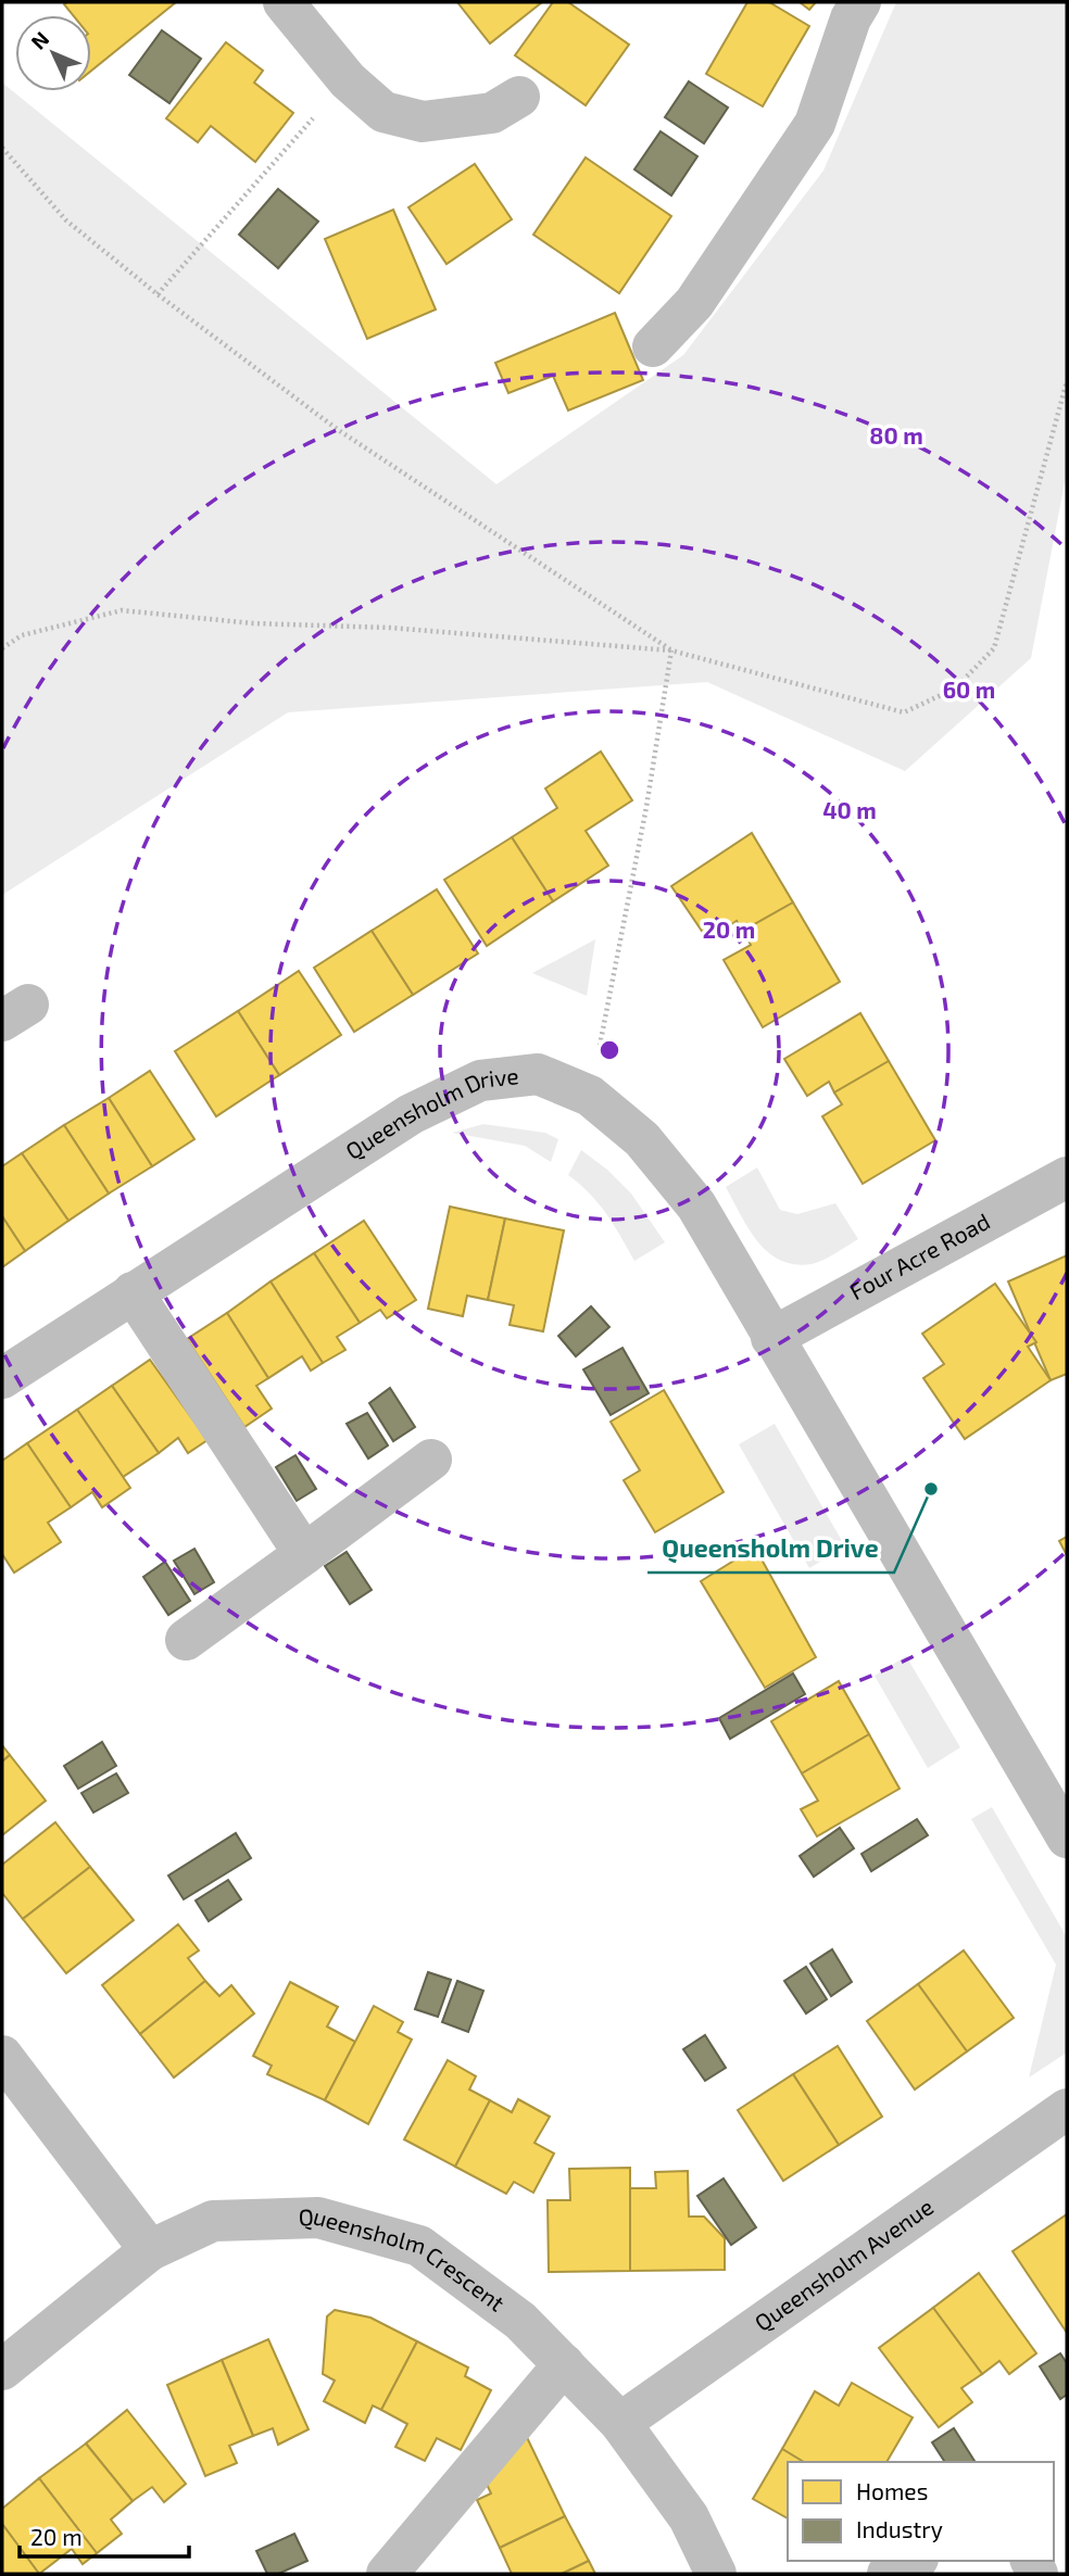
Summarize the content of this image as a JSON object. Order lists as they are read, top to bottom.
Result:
{
  "streets": {
    "street": [
      "Queensholm Drive",
      "Four Acre Road",
      "Queensholm Crescent",
      "Queensholm Avenue"
    ]
  },
  "crossings": [
    ["Queensholm Drive", "Four Acre Road"],
    ["Queensholm Crescent", "Queensholm Avenue"]
  ],
  "places": ["Queensholm Drive"],
  "legend": ["Homes", "Industry"],
  "scale_bar": "20 m",
  "north": "top left",
  "rings": [
    "80 m",
    "60 m",
    "40 m",
    "20 m"
  ]
}
